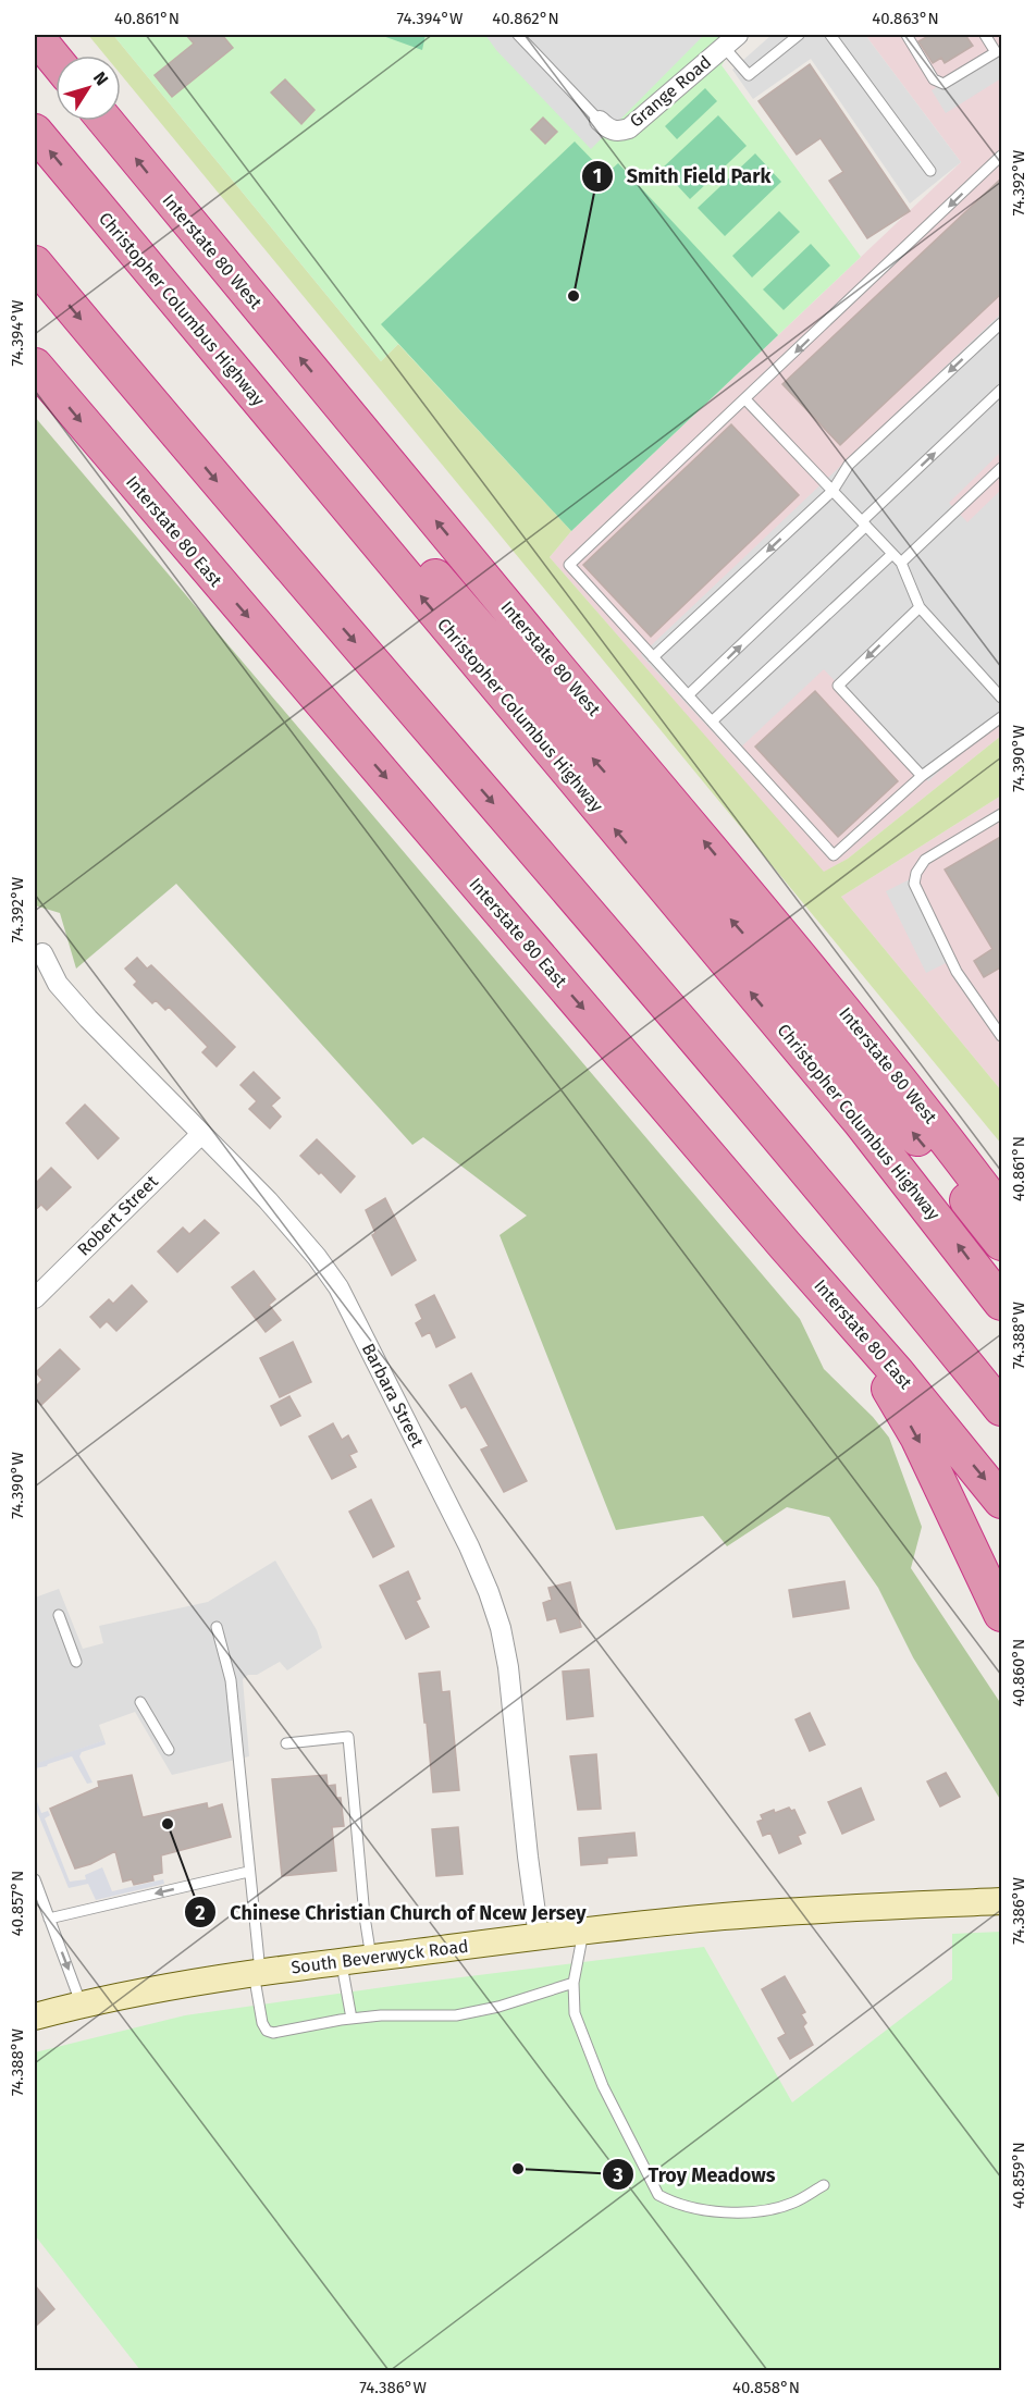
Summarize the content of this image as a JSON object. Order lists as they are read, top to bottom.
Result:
{
  "streets": {
    "highway": ["Interstate 80 West", "Christopher Columbus Highway", "Interstate 80 East"],
    "main road": ["South Beverwyck Road"],
    "street": ["Grange Road", "Robert Street", "Barbara Street"]
  },
  "crossings": [
    ["Robert Street", "Barbara Street"],
    ["Barbara Street", "South Beverwyck Road"]
  ],
  "places": ["Smith Field Park", "Chinese Christian Church of Ncew Jersey", "Troy Meadows"],
  "north": "top right",
  "coordinates": [
    "40.861°N",
    "74.394°W",
    "40.862°N",
    "40.863°N",
    "74.392°W",
    "74.390°W",
    "74.388°W",
    "40.860°N",
    "40.857°N",
    "74.386°W",
    "40.859°N",
    "40.858°N"
  ]
}
